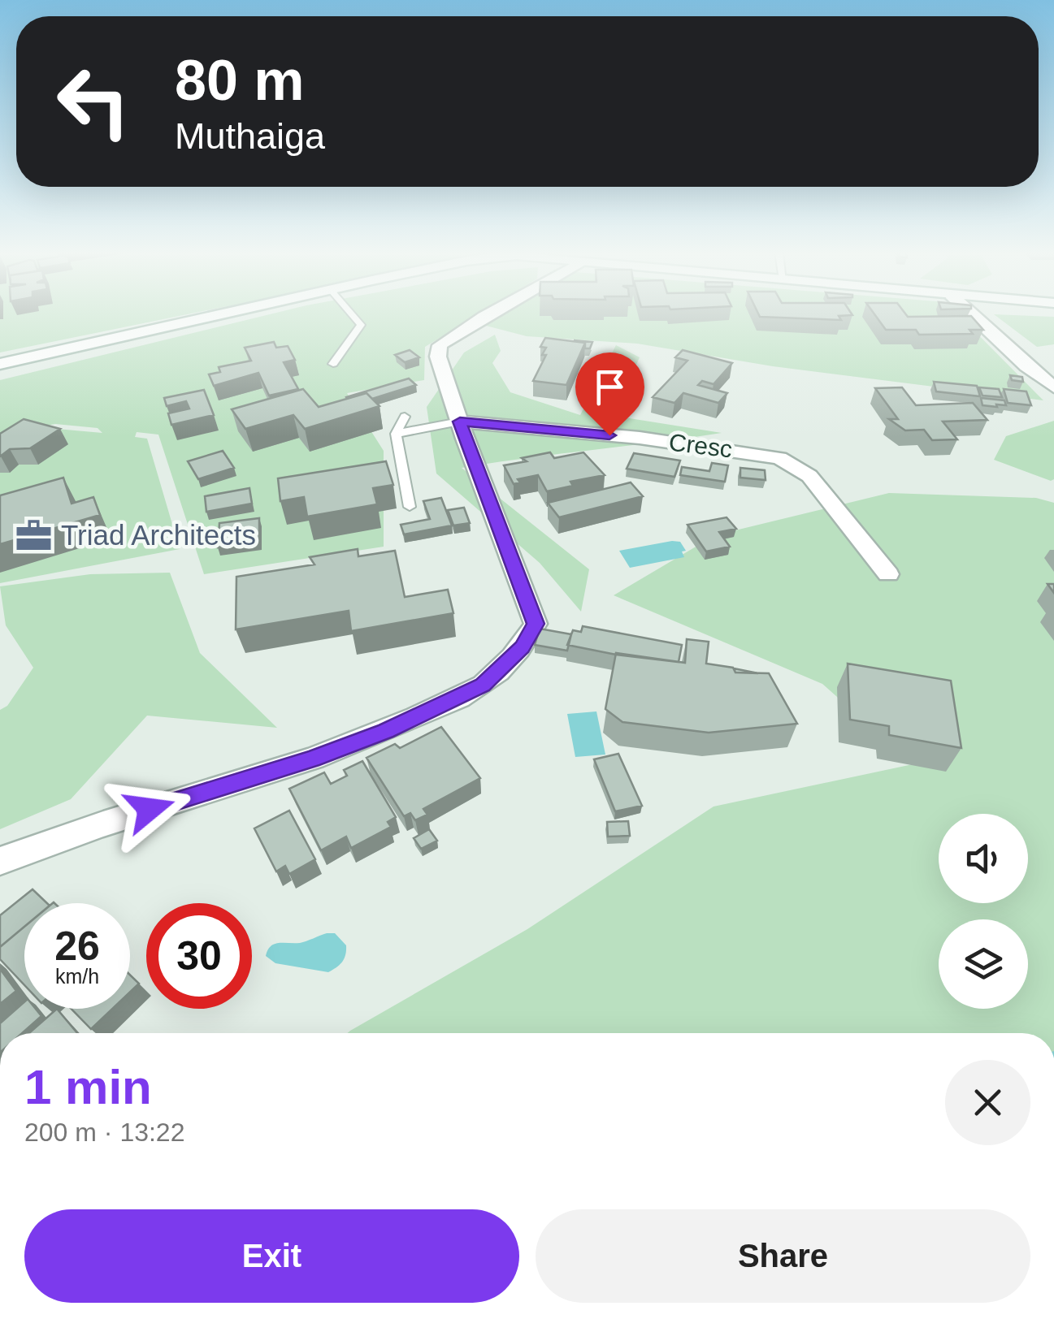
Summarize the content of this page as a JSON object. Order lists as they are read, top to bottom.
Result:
{
  "streets": {
    "street": ["Cresc"]
  },
  "places": {
    "office": ["Triad Architects"]
  },
  "page": {
    "turn": ["80 m", "Muthaiga"],
    "speed": "26 km/h",
    "limit": "30",
    "heading": ["1 min", "200 m · 13:22"],
    "buttons": ["Exit", "Share"]
  }
}
